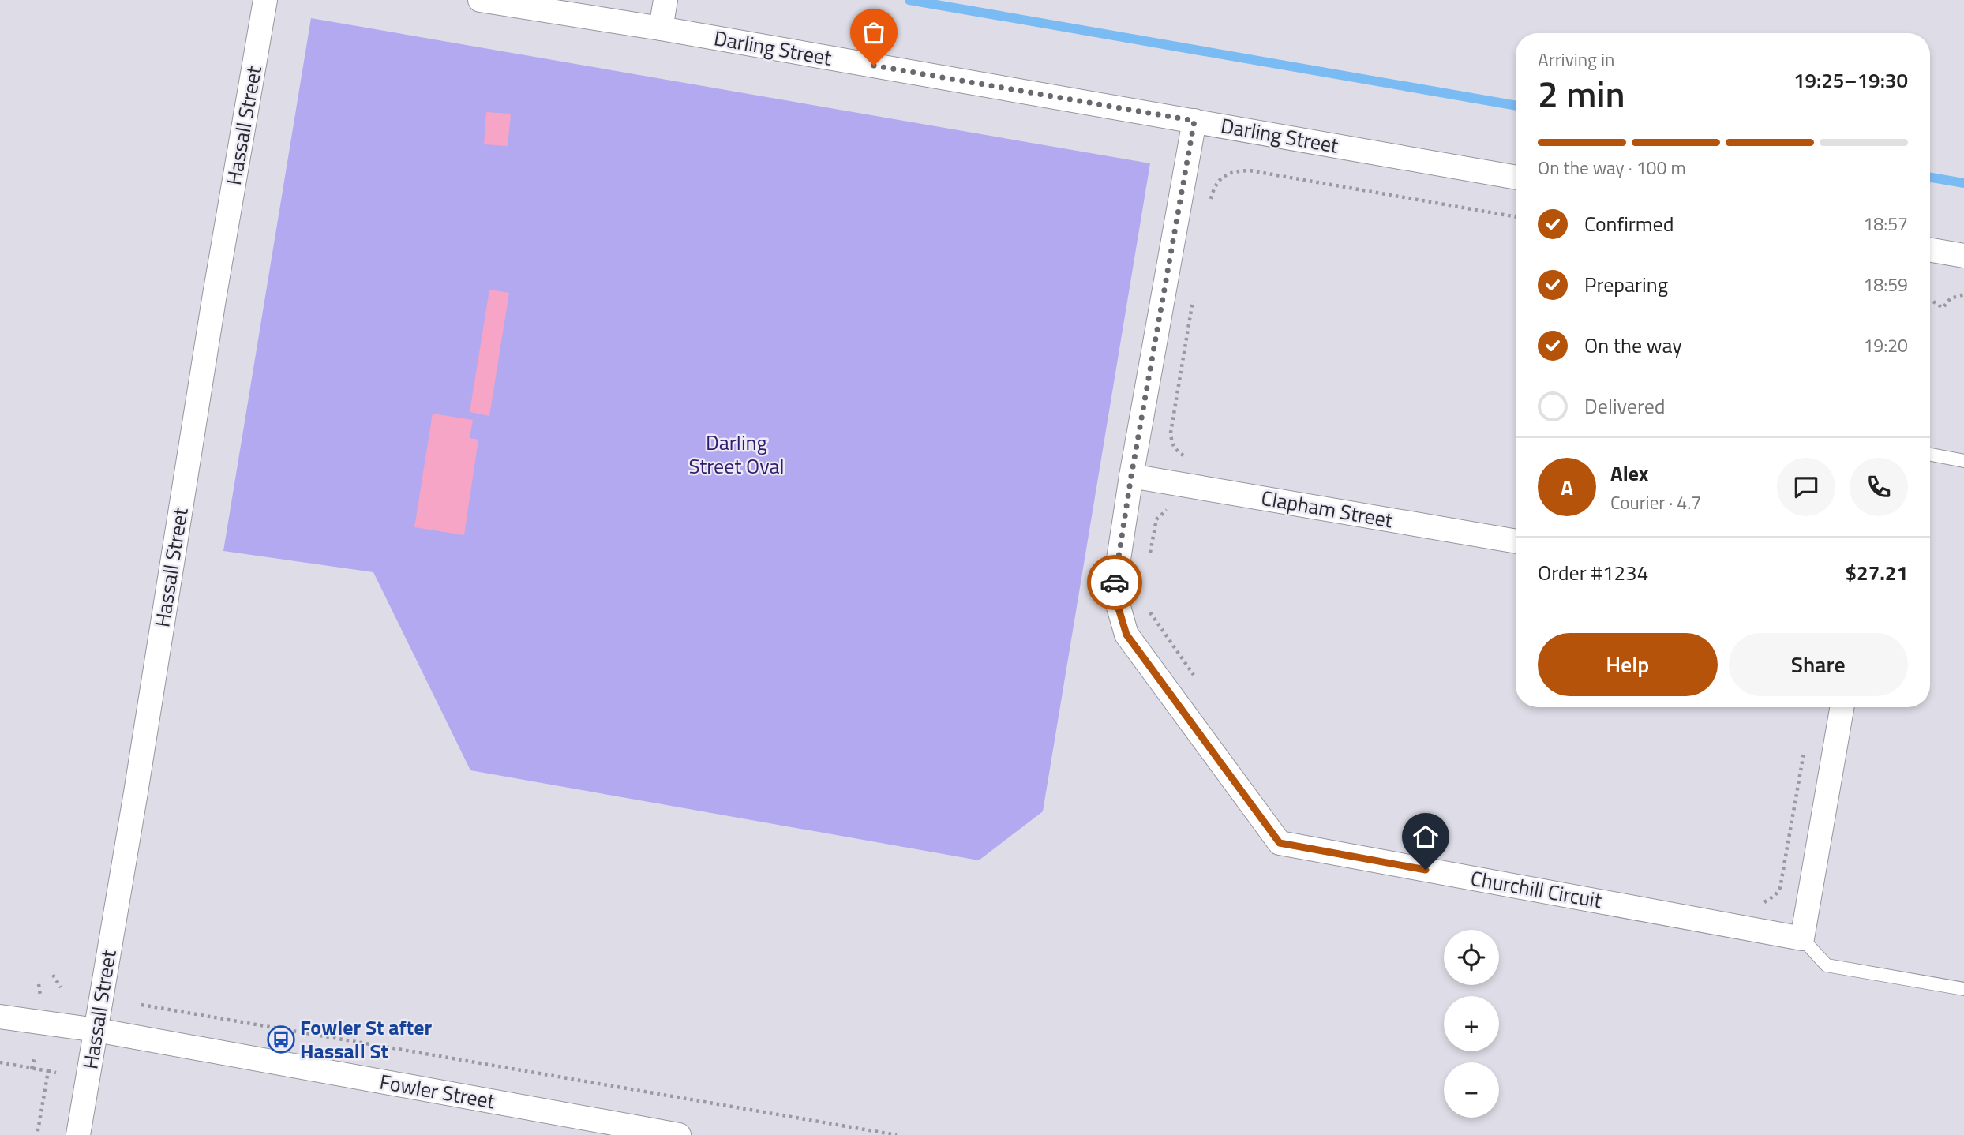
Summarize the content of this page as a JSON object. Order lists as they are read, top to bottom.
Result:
{
  "streets": {
    "street": [
      "Darling Street",
      "Hassall Street",
      "Clapham Street",
      "Churchill Circuit",
      "Fowler Street"
    ]
  },
  "crossings": [
    ["Darling Street", "Churchill Circuit"],
    ["Hassall Street", "Fowler Street"],
    ["Clapham Street", "Churchill Circuit"]
  ],
  "parks": ["Darling Street Oval"],
  "places": {
    "bus stop": ["Fowler St after Hassall St"]
  },
  "page": {
    "heading": ["2 min", "Arriving in", "19:25–19:30"],
    "panel": [
      "Alex",
      "Courier · 4.7",
      "Order #1234",
      "$27.21"
    ],
    "bar": "On the way · 100 m",
    "list": [
      ["Confirmed", "18:57"],
      ["Preparing", "18:59"],
      ["On the way", "19:20"],
      "Delivered"
    ],
    "round": "A",
    "buttons": ["Help", "Share"],
    "map_buttons": ["+", "−"]
  }
}
